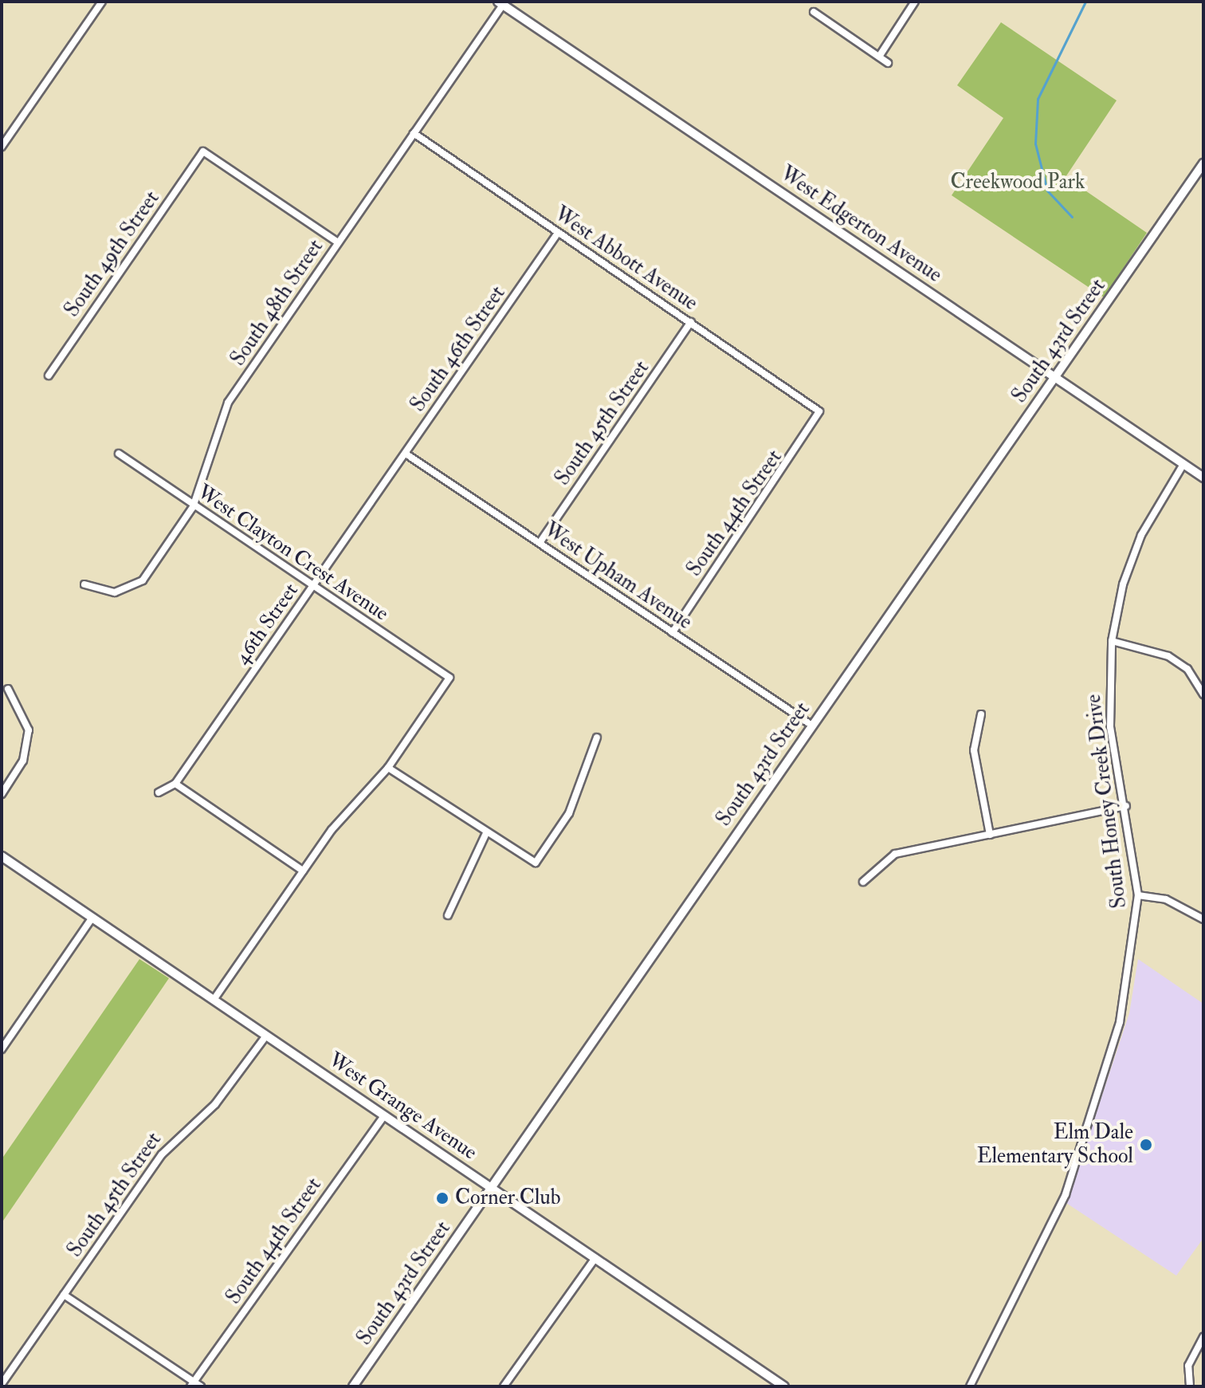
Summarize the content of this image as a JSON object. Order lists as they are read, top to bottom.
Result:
{
  "streets": {
    "street": [
      "West Edgerton Avenue",
      "South 49th Street",
      "West Abbott Avenue",
      "South 48th Street",
      "South 43rd Street",
      "South 46th Street",
      "South 45th Street",
      "South 44th Street",
      "West Clayton Crest Avenue",
      "West Upham Avenue",
      "46th Street",
      "South Honey Creek Drive",
      "West Grange Avenue"
    ]
  },
  "crossings": [
    ["West Edgerton Avenue", "South 48th Street"],
    ["West Edgerton Avenue", "South 43rd Street"],
    ["West Edgerton Avenue", "South Honey Creek Drive"],
    ["South 49th Street", "South 48th Street"],
    ["West Abbott Avenue", "South 48th Street"],
    ["West Abbott Avenue", "South 46th Street"],
    ["West Abbott Avenue", "South 45th Street"],
    ["West Abbott Avenue", "South 44th Street"],
    ["South 48th Street", "West Clayton Crest Avenue"],
    ["South 43rd Street", "West Upham Avenue"],
    ["South 43rd Street", "West Grange Avenue"],
    ["South 46th Street", "West Upham Avenue"],
    ["South 46th Street", "46th Street"],
    ["South 45th Street", "West Upham Avenue"],
    ["South 45th Street", "West Grange Avenue"],
    ["South 44th Street", "West Upham Avenue"],
    ["South 44th Street", "West Grange Avenue"],
    ["West Clayton Crest Avenue", "46th Street"]
  ],
  "parks": ["Creekwood Park"],
  "places": ["Elm Dale Elementary School", "Corner Club"]
}
